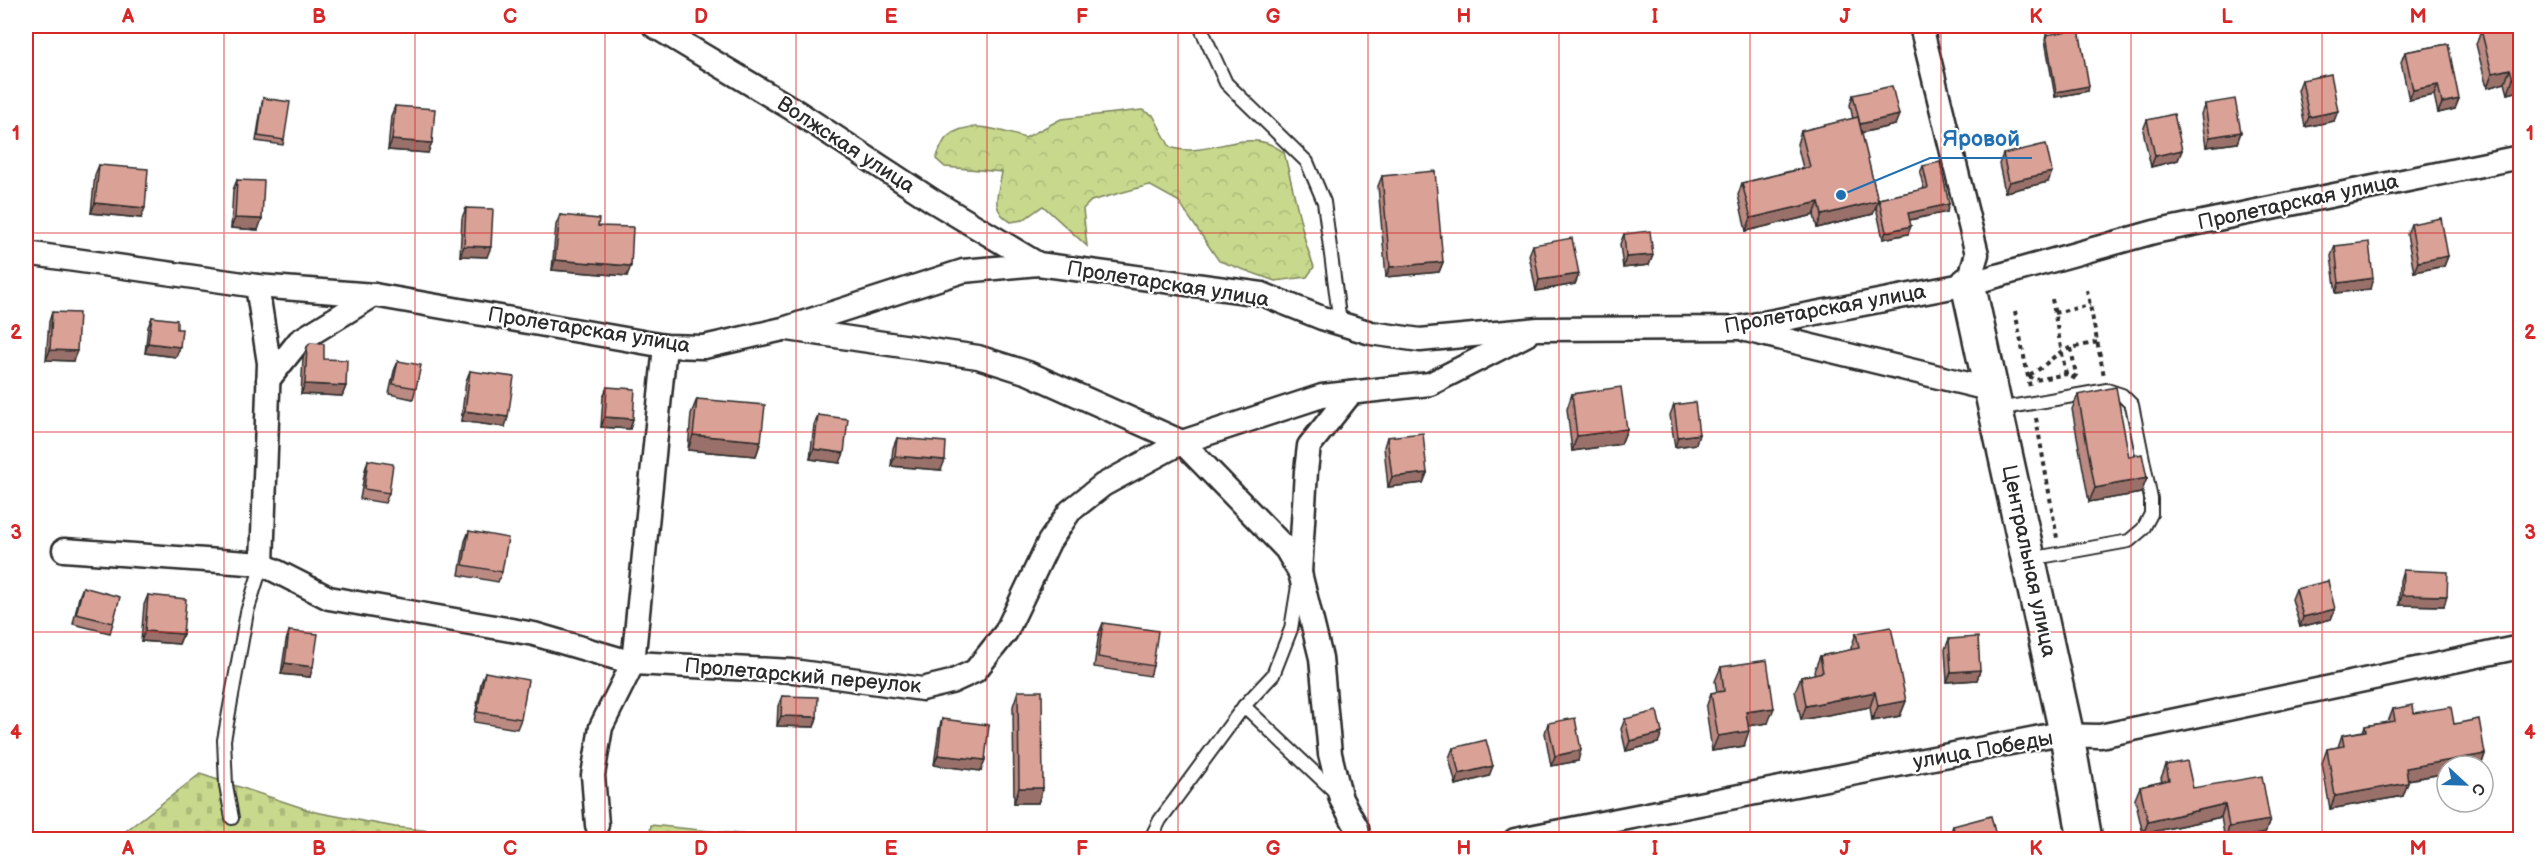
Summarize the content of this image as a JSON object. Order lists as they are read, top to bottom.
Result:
{
  "streets": {
    "street": [
      "Волжская улица",
      "Пролетарская улица",
      "Центральная улица",
      "Пролетарский переулок",
      "улица Победы"
    ]
  },
  "crossings": [
    ["Волжская улица", "Пролетарская улица"],
    ["Пролетарская улица", "Центральная улица"],
    ["Пролетарская улица", "Пролетарский переулок"],
    ["Центральная улица", "улица Победы"]
  ],
  "places": ["Яровой"],
  "north": "right",
  "grid": {
    "columns": [
      "A",
      "B",
      "C",
      "D",
      "E",
      "F",
      "G",
      "H",
      "I",
      "J",
      "K",
      "L",
      "M"
    ],
    "rows": [
      "1",
      "2",
      "3",
      "4"
    ]
  }
}
